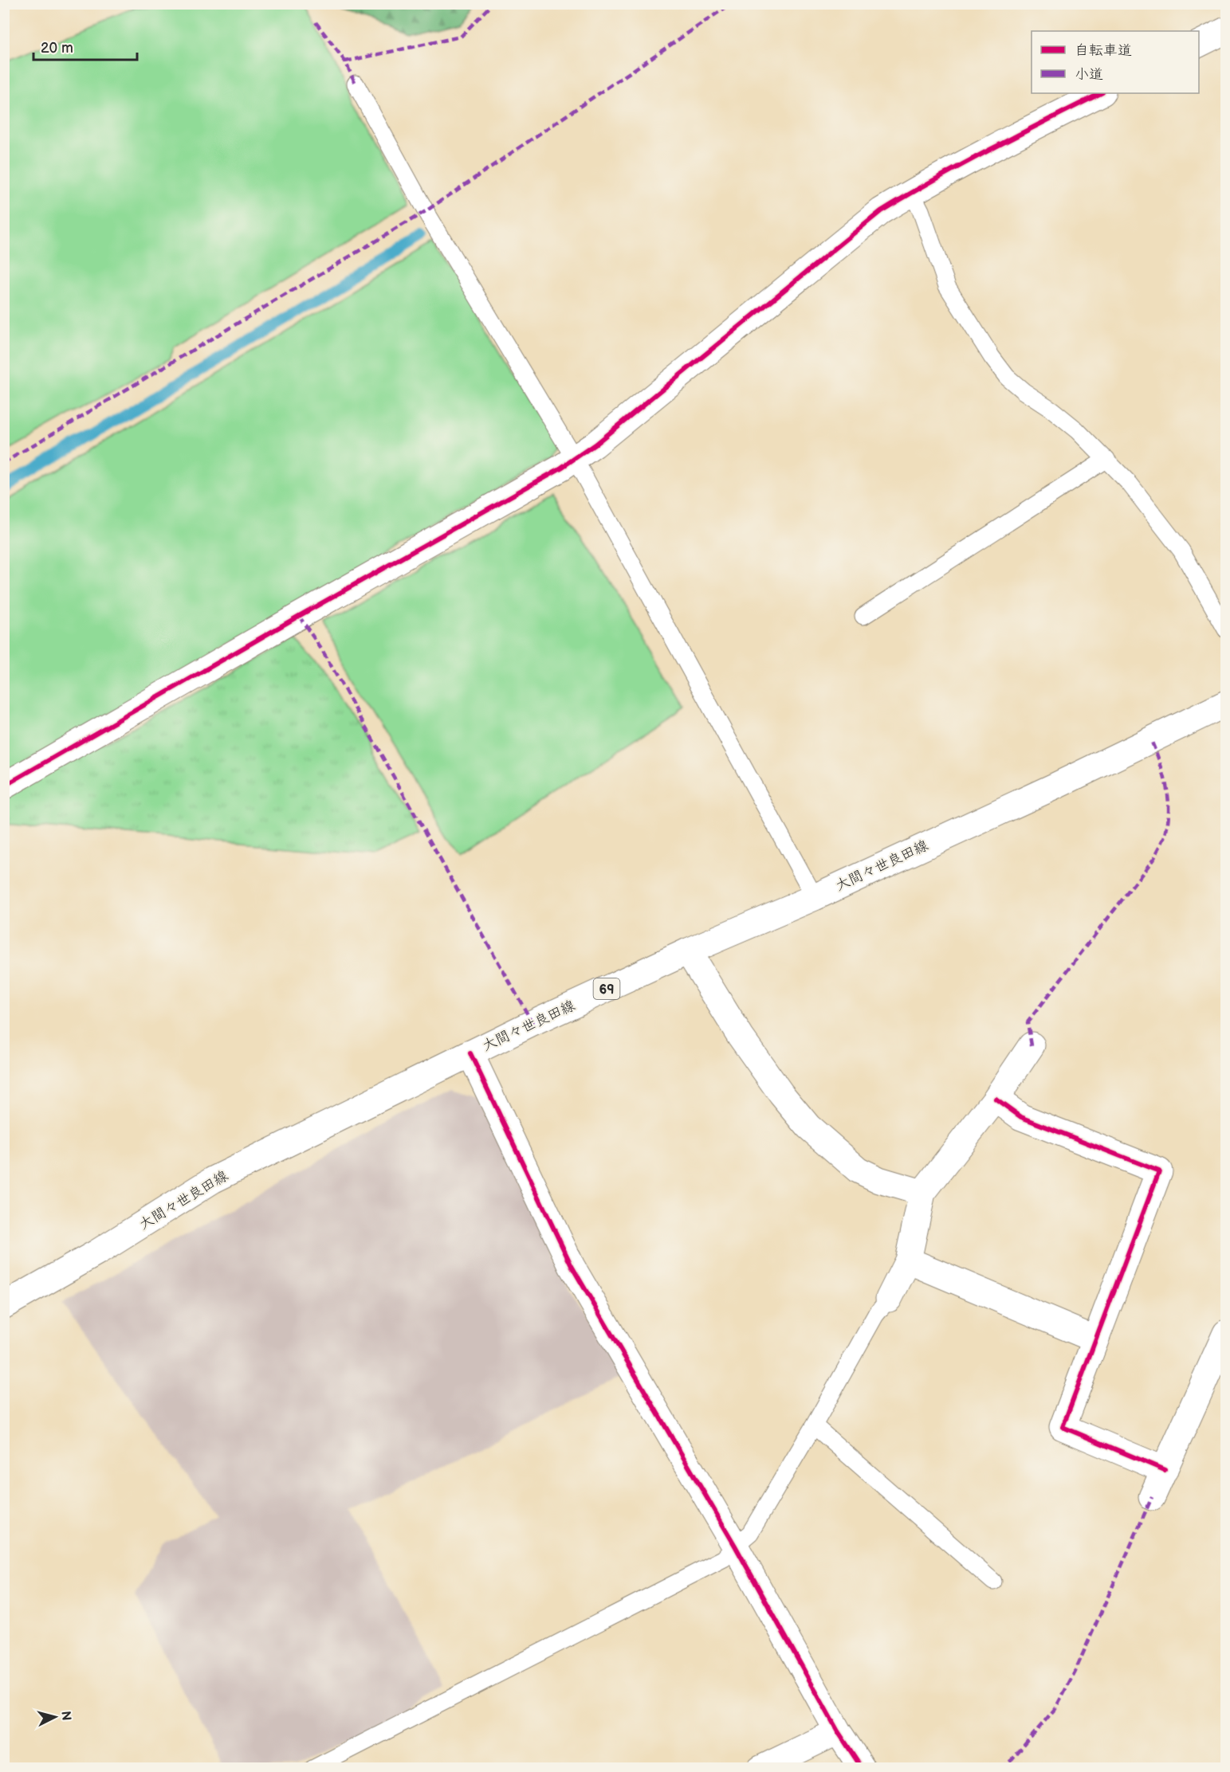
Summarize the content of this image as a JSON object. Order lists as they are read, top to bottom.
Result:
{
  "streets": {
    "street": ["大間々世良田線", "69"]
  },
  "legend": ["自転車道", "小道"],
  "scale_bar": "20 m",
  "north": "right"
}
